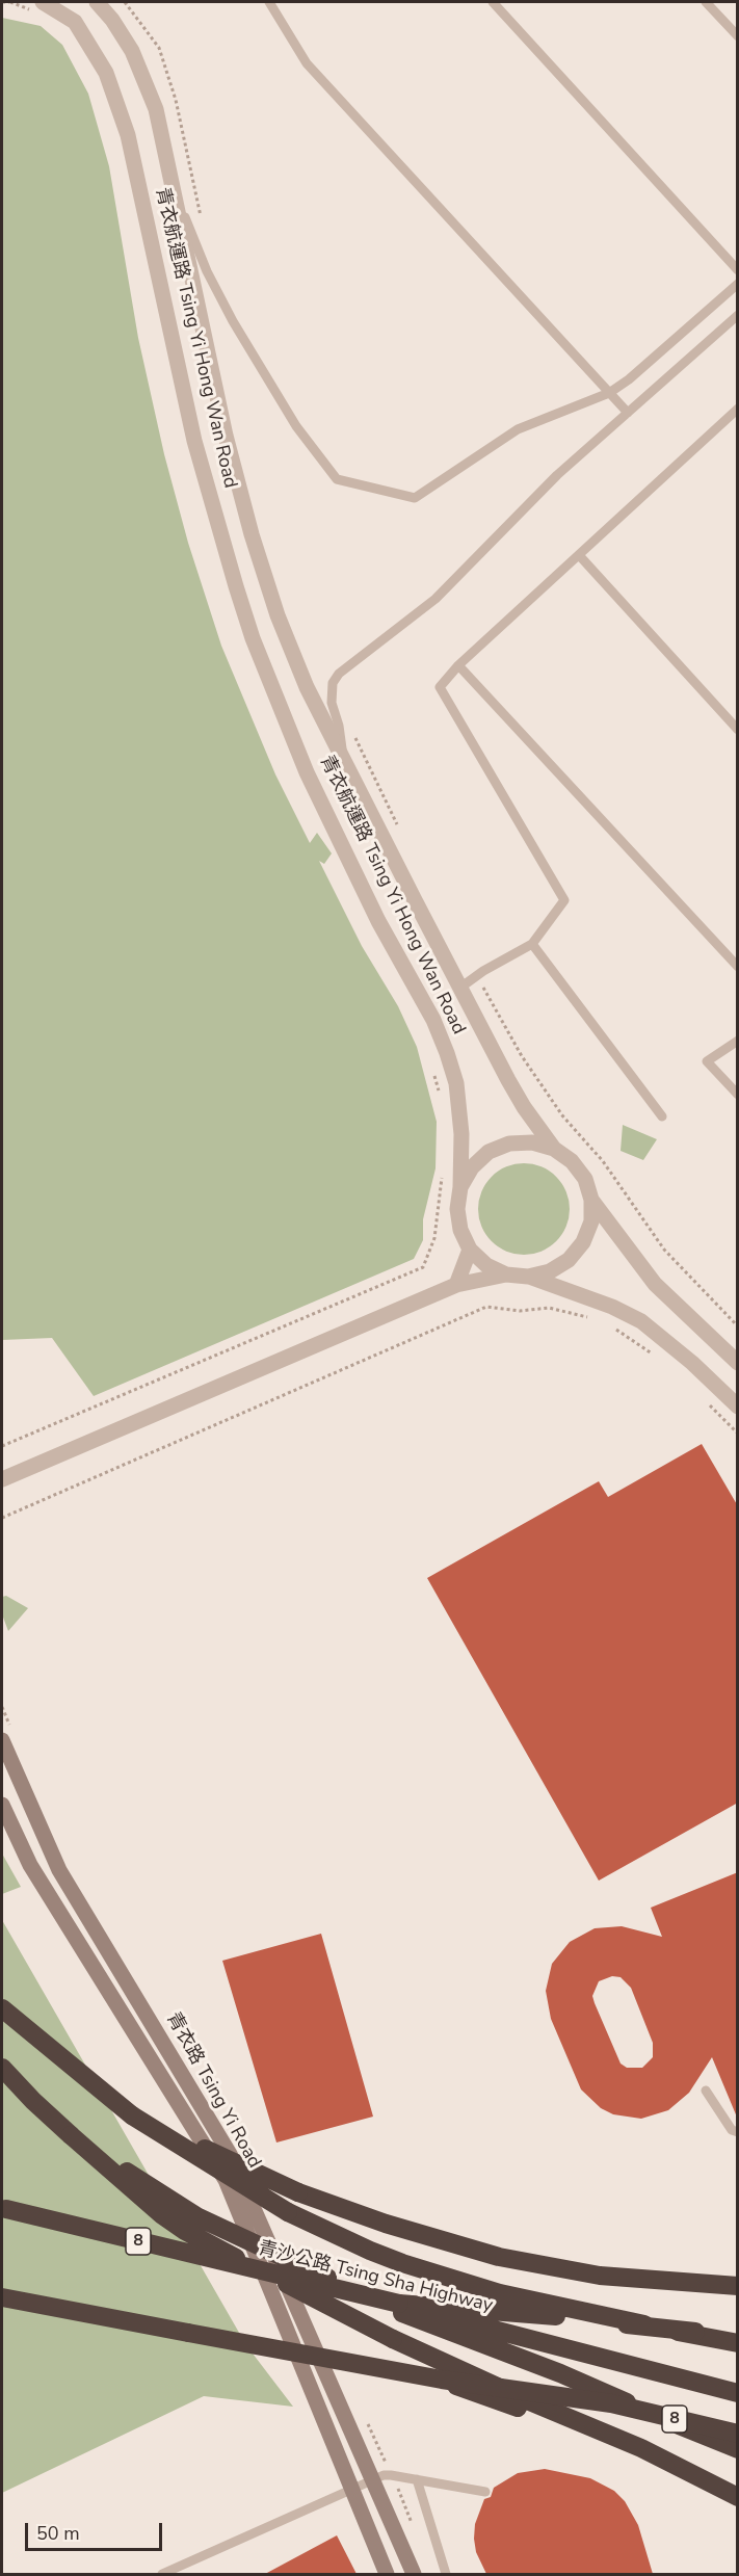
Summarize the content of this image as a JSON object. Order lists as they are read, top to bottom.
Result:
{
  "streets": {
    "highway": ["8", "青沙公路 Tsing Sha Highway"],
    "main road": ["青衣路 Tsing Yi Road"],
    "street": ["青衣航運路 Tsing Yi Hong Wan Road"]
  },
  "scale_bar": "50 m"
}
